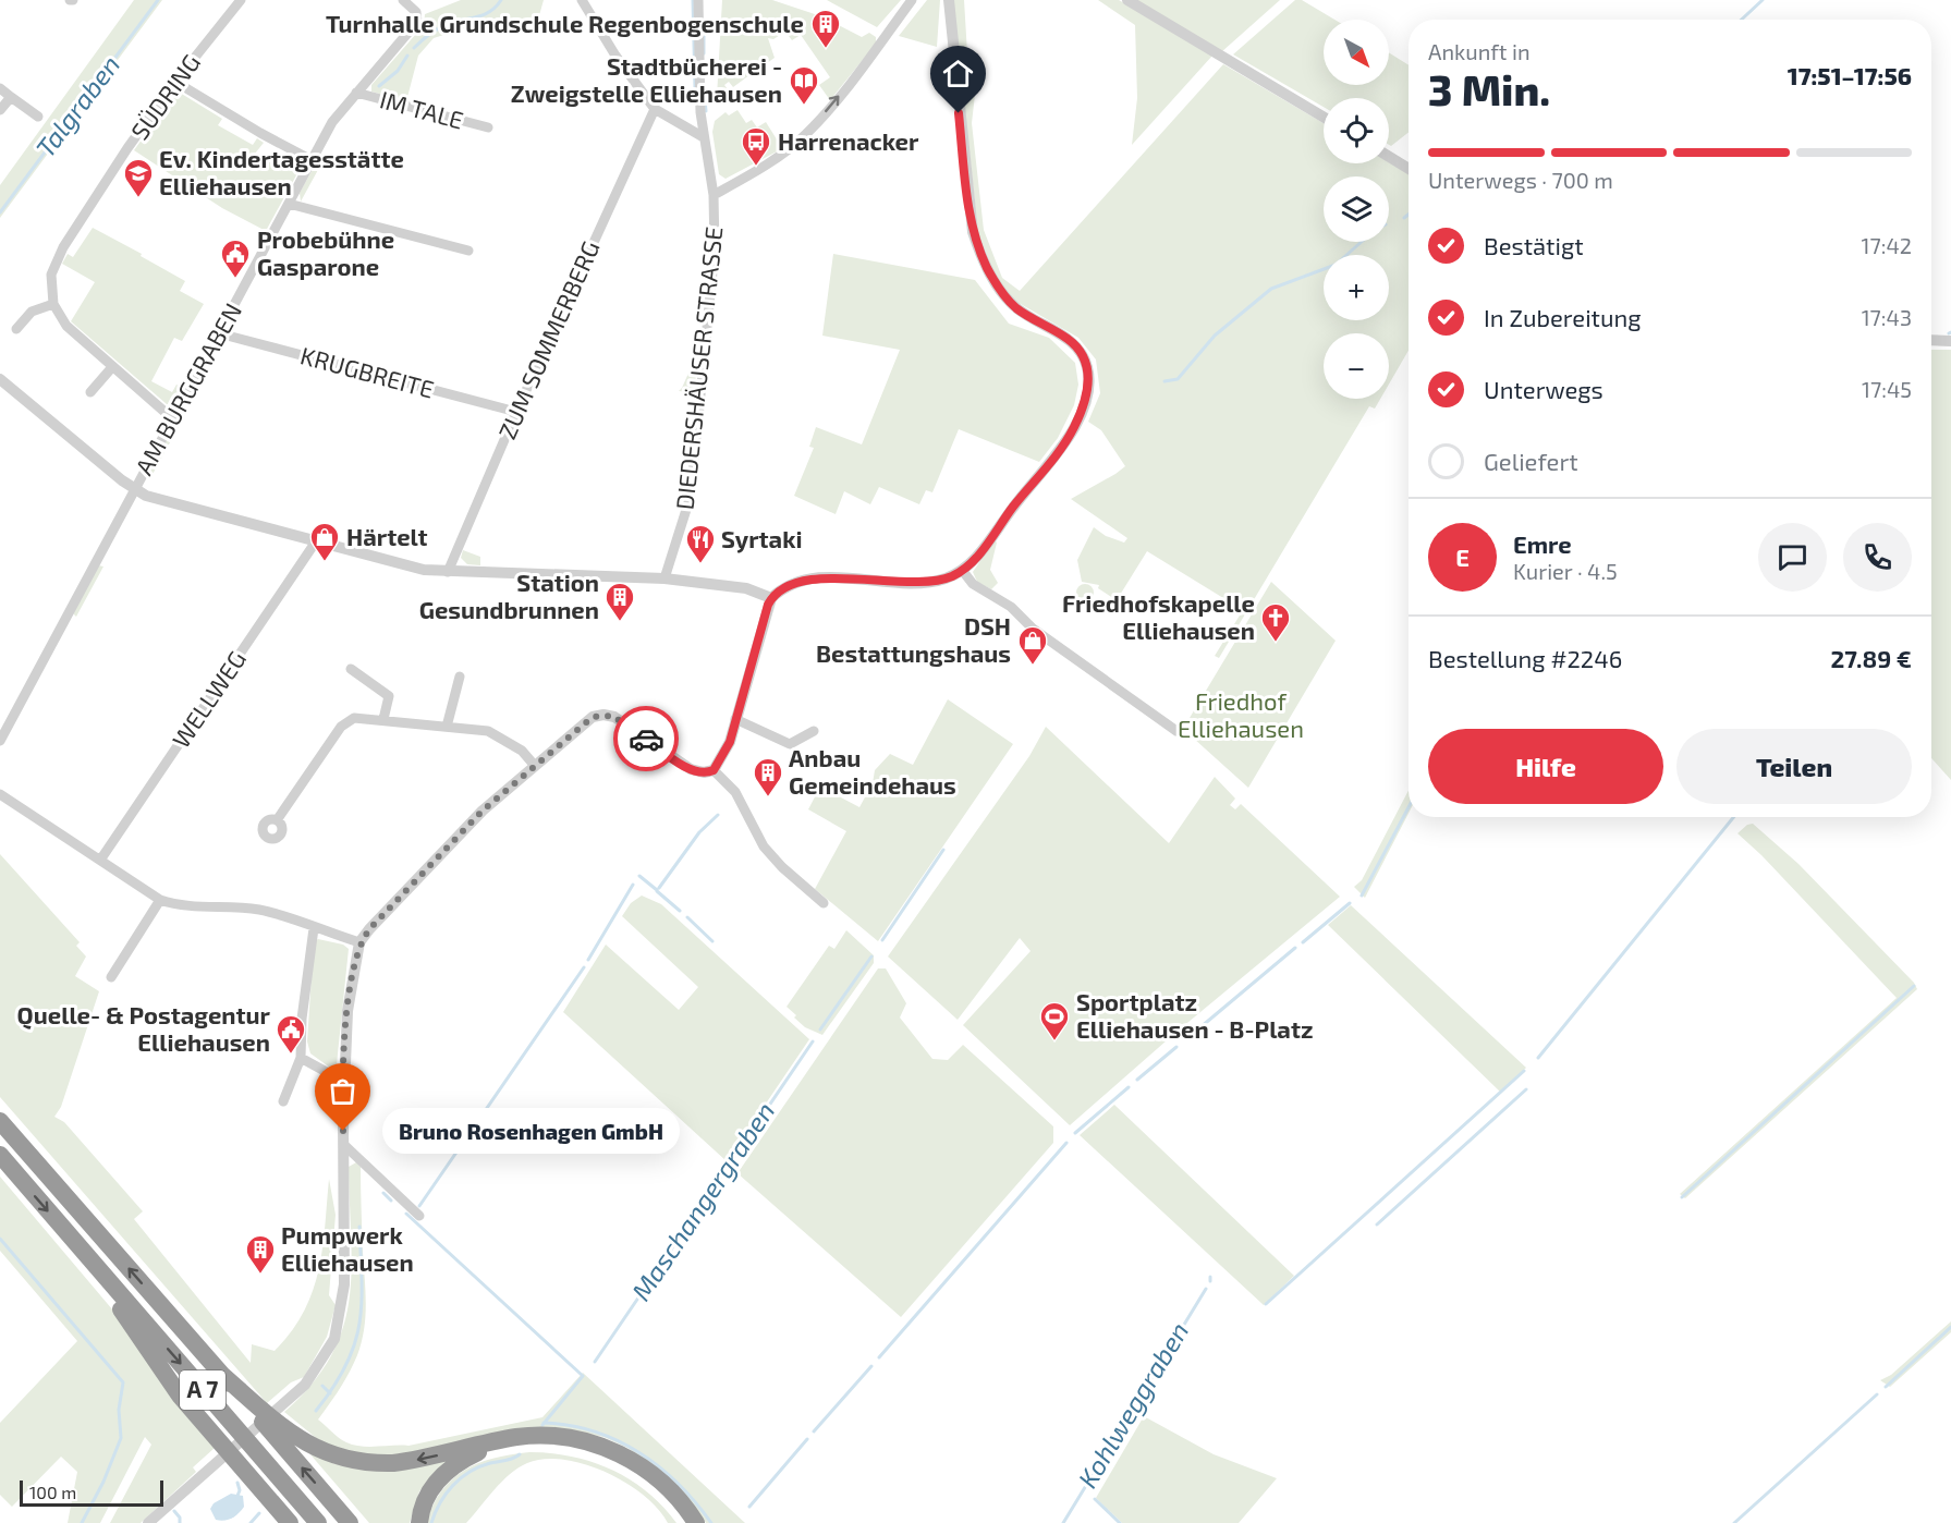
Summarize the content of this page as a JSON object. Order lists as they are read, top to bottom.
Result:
{
  "streets": {
    "highway": ["A 7"],
    "street": [
      "SÜDRING",
      "IM TALE",
      "ZUM SOMMERBERG",
      "DIEDERSHÄUSER STRASSE",
      "KRUGBREITE",
      "AM BURGGRABEN",
      "WELLWEG"
    ]
  },
  "crossings": [
    ["IM TALE", "AM BURGGRABEN"],
    ["ZUM SOMMERBERG", "KRUGBREITE"],
    ["KRUGBREITE", "AM BURGGRABEN"]
  ],
  "water": ["Talgraben", "Maschangergraben", "Kohlweggraben"],
  "parks": ["Friedhof Elliehausen"],
  "places": {
    "building": [
      "Turnhalle Grundschule Regenbogenschule",
      "Station Gesundbrunnen",
      "Anbau Gemeindehaus",
      "Pumpwerk Elliehausen"
    ],
    "library": ["Stadtbücherei - Zweigstelle Elliehausen"],
    "bus stop": ["Harrenacker"],
    "school or university": ["Ev. Kindertagesstätte Elliehausen"],
    "public building": ["Probebühne Gasparone", "Quelle- & Postagentur Elliehausen"],
    "shop": ["Härtelt", "DSH Bestattungshaus"],
    "restaurant": ["Syrtaki"],
    "church": ["Friedhofskapelle Elliehausen"],
    "sports": ["Sportplatz Elliehausen - B-Platz"],
    "other": ["Bruno Rosenhagen GmbH"]
  },
  "scale_bar": "100 m",
  "north": "bottom right",
  "page": {
    "map_buttons": ["+", "−"],
    "heading": ["3 Min.", "Ankunft in", "17:51–17:56"],
    "panel": [
      "Emre",
      "Kurier · 4.5",
      "Bestellung #2246",
      "27.89 €"
    ],
    "bar": "Unterwegs · 700 m",
    "list": [
      ["Bestätigt", "17:42"],
      ["In Zubereitung", "17:43"],
      ["Unterwegs", "17:45"],
      "Geliefert"
    ],
    "round": "E",
    "buttons": ["Hilfe", "Teilen"],
    "bubble": "Bruno Rosenhagen GmbH",
    "scale": "100 m"
  }
}
